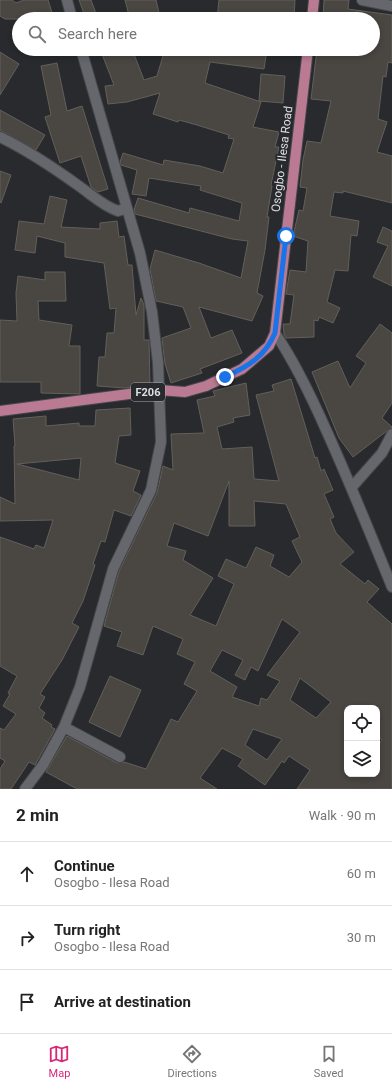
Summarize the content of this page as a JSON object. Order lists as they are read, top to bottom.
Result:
{
  "streets": {
    "main road": ["Osogbo - Ilesa Road", "F206"]
  },
  "page": {
    "search": "Search here",
    "heading": ["2 min", "Walk · 90 m"],
    "list": [
      ["Continue", "Osogbo - Ilesa Road", "60 m"],
      ["Turn right", "Osogbo - Ilesa Road", "30 m"],
      "Arrive at destination"
    ],
    "nav": ["Map", "Directions", "Saved"]
  }
}
